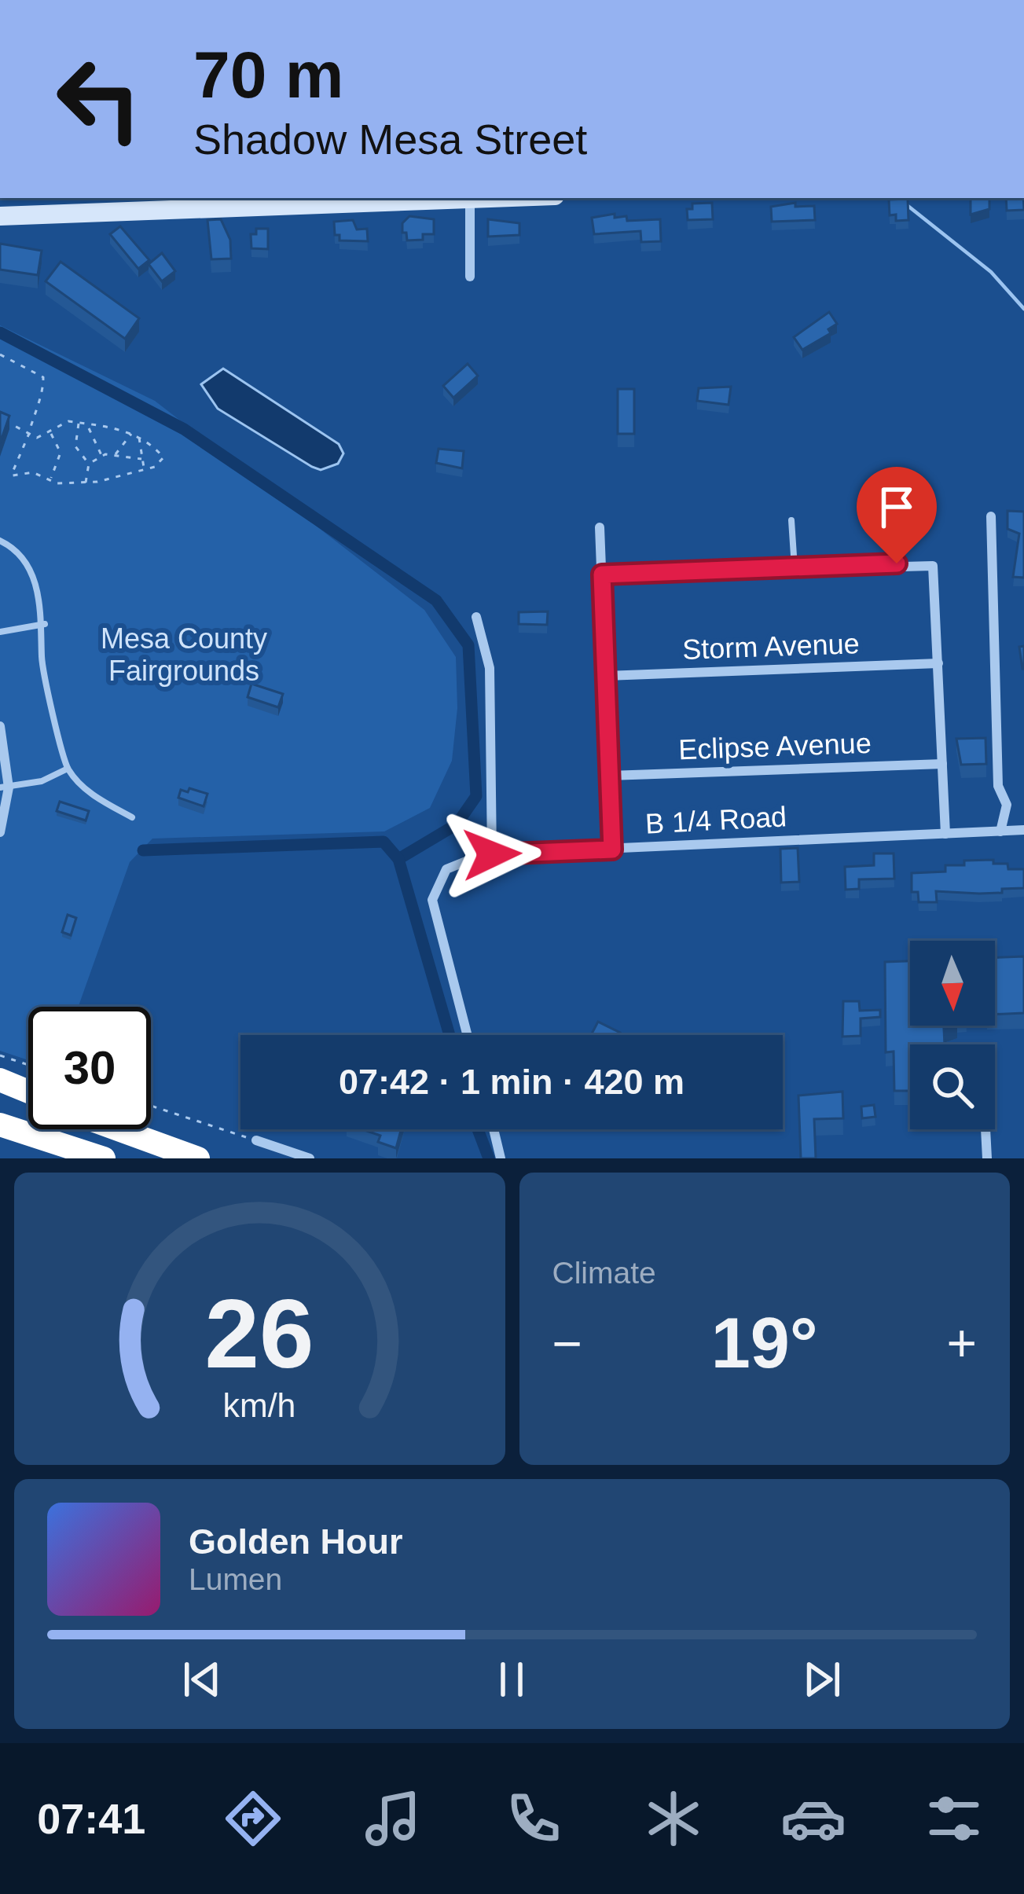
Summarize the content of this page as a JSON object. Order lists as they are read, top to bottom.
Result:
{
  "streets": {
    "street": ["Storm Avenue", "Eclipse Avenue", "B 1/4 Road"]
  },
  "parks": ["Mesa County Fairgrounds"],
  "north": "bottom",
  "page": {
    "turn": ["70 m", "Shadow Mesa Street"],
    "limit": "30",
    "trip": "07:42 · 1 min · 420 m",
    "tile": "Climate",
    "heat": ["−", "19°", "+"],
    "song": ["Golden Hour", "Lumen"],
    "tabs": "07:41",
    "gauge": ["26", "km/h"]
  }
}
